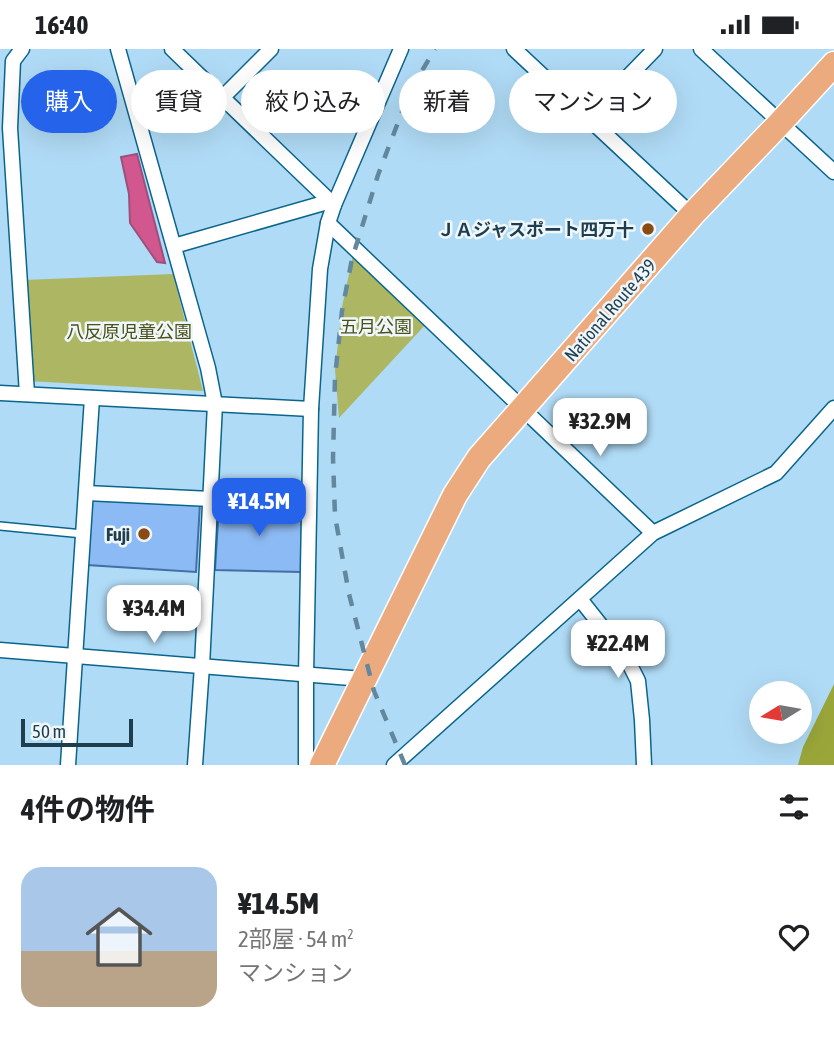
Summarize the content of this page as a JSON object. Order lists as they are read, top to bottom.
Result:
{
  "streets": {
    "highway": ["National Route 439"]
  },
  "parks": ["五月公園", "八反原児童公園"],
  "places": ["ＪＡジャスポート四万十", "Fuji"],
  "scale_bar": "50 m",
  "north": "left",
  "page": {
    "status": "16:40",
    "chip": [
      "購入",
      "賃貸",
      "絞り込み",
      "新着",
      "マンション"
    ],
    "price": [
      "¥32.9M",
      "¥14.5M",
      "¥34.4M",
      "¥22.4M"
    ],
    "scale": "50 m",
    "heading": "4件の物件",
    "list": [
      {
        "name": "¥14.5M",
        "note": "2部屋 · 54 m² · マンション"
      }
    ]
  }
}
